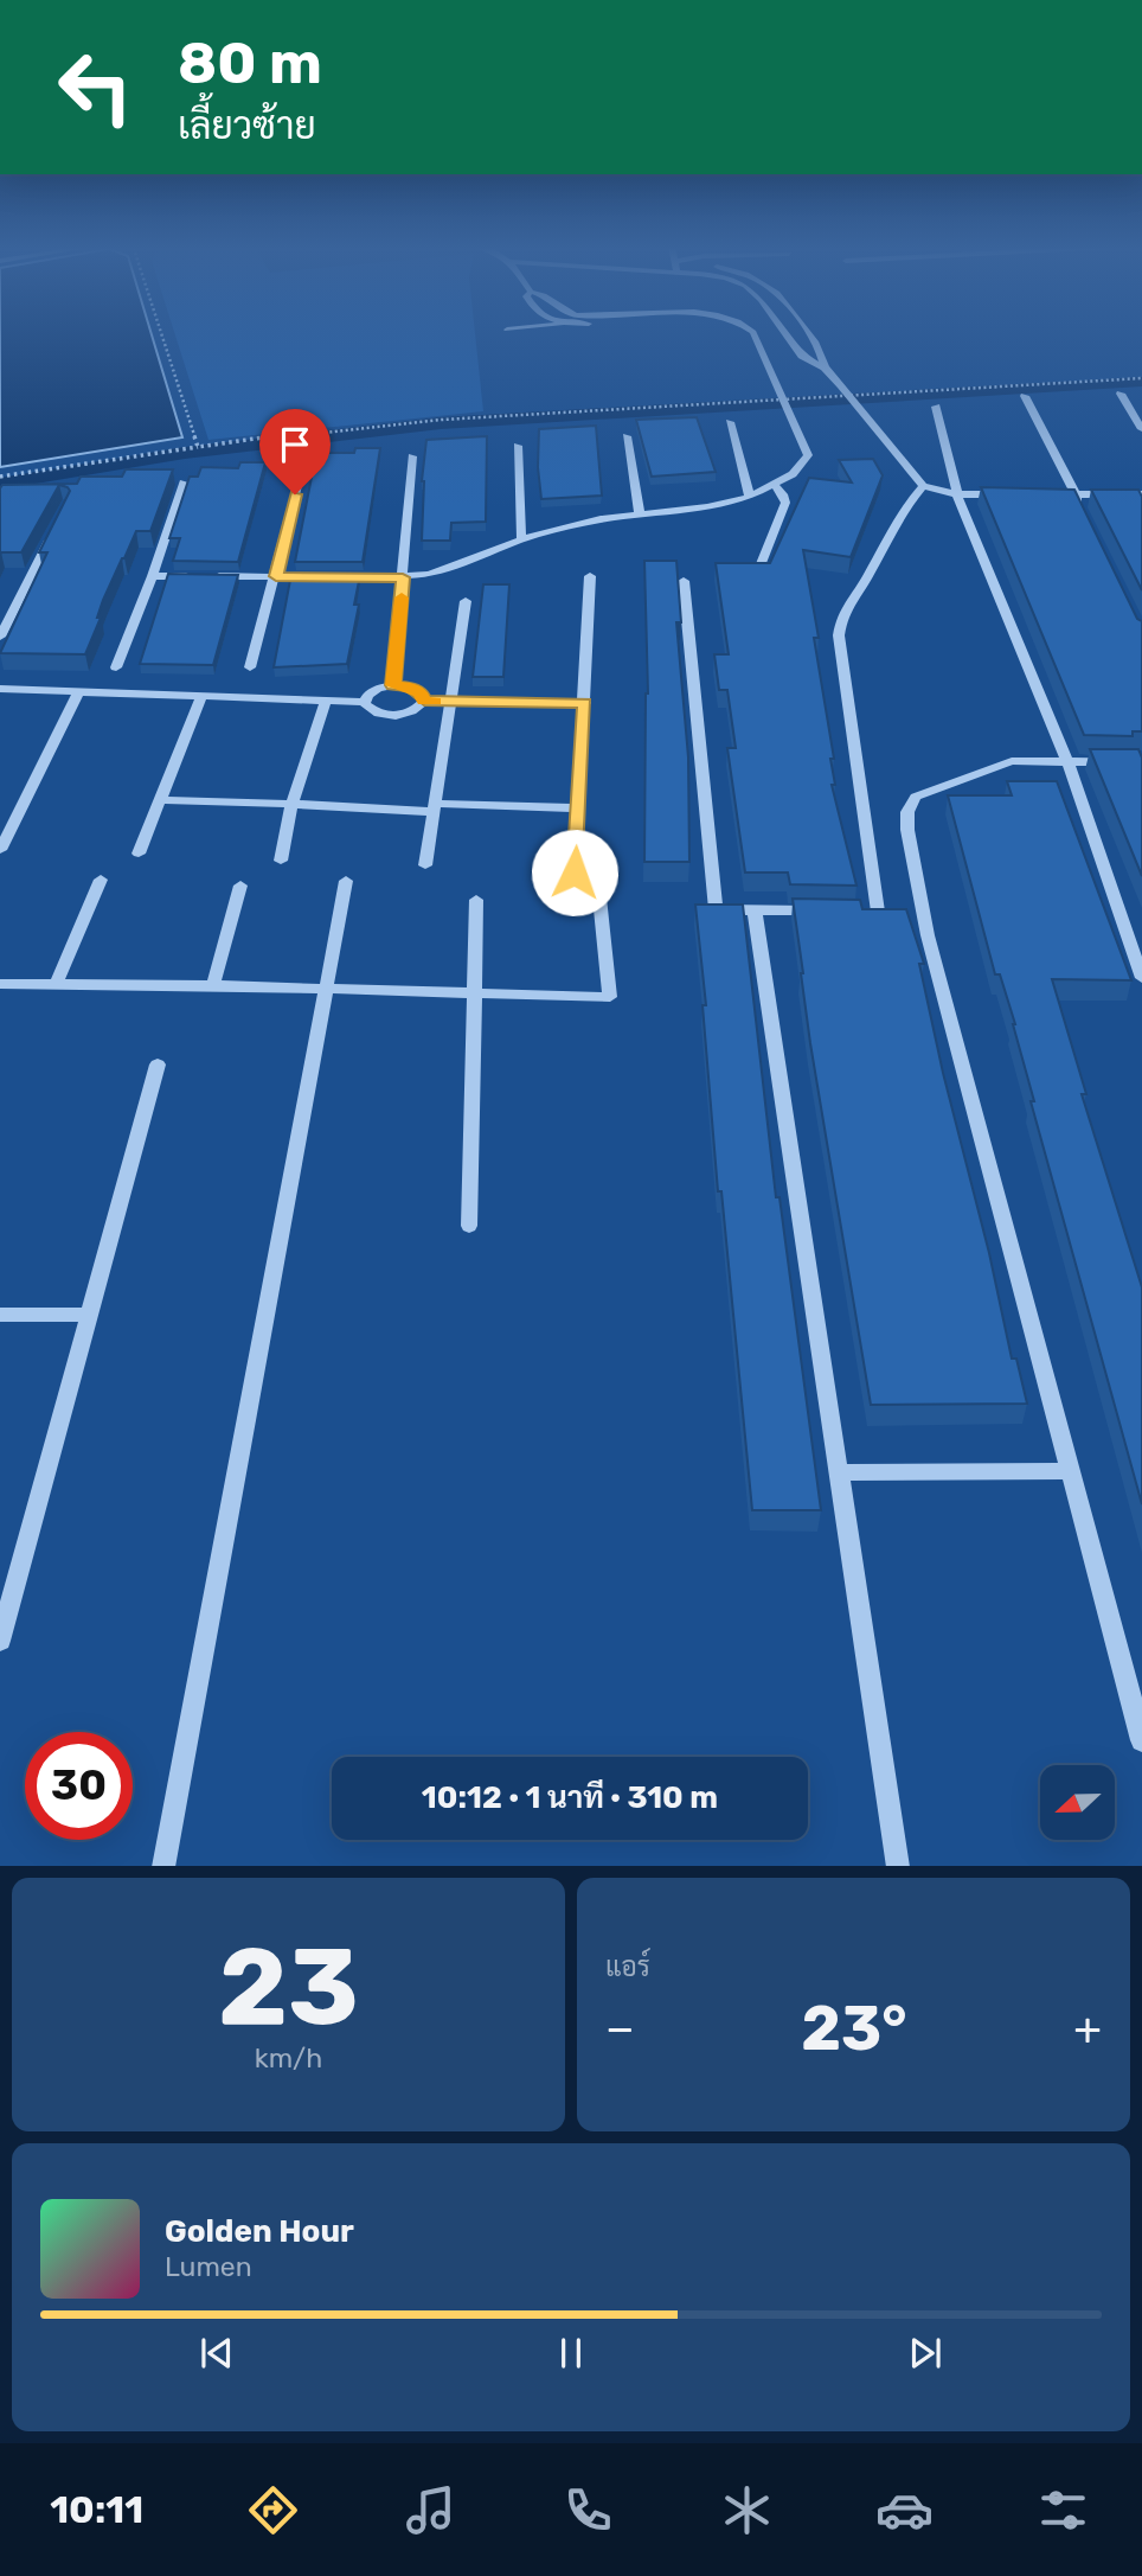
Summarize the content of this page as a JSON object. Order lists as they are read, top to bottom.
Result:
{
  "north": "left",
  "page": {
    "turn": ["80 m", "เลี้ยวซ้าย"],
    "limit": "30",
    "trip": "10:12 · 1 นาที · 310 m",
    "tile": [
      ["23", "km/h"],
      "แอร์"
    ],
    "heat": ["−", "23°", "+"],
    "song": ["Golden Hour", "Lumen"],
    "tabs": "10:11"
  }
}
